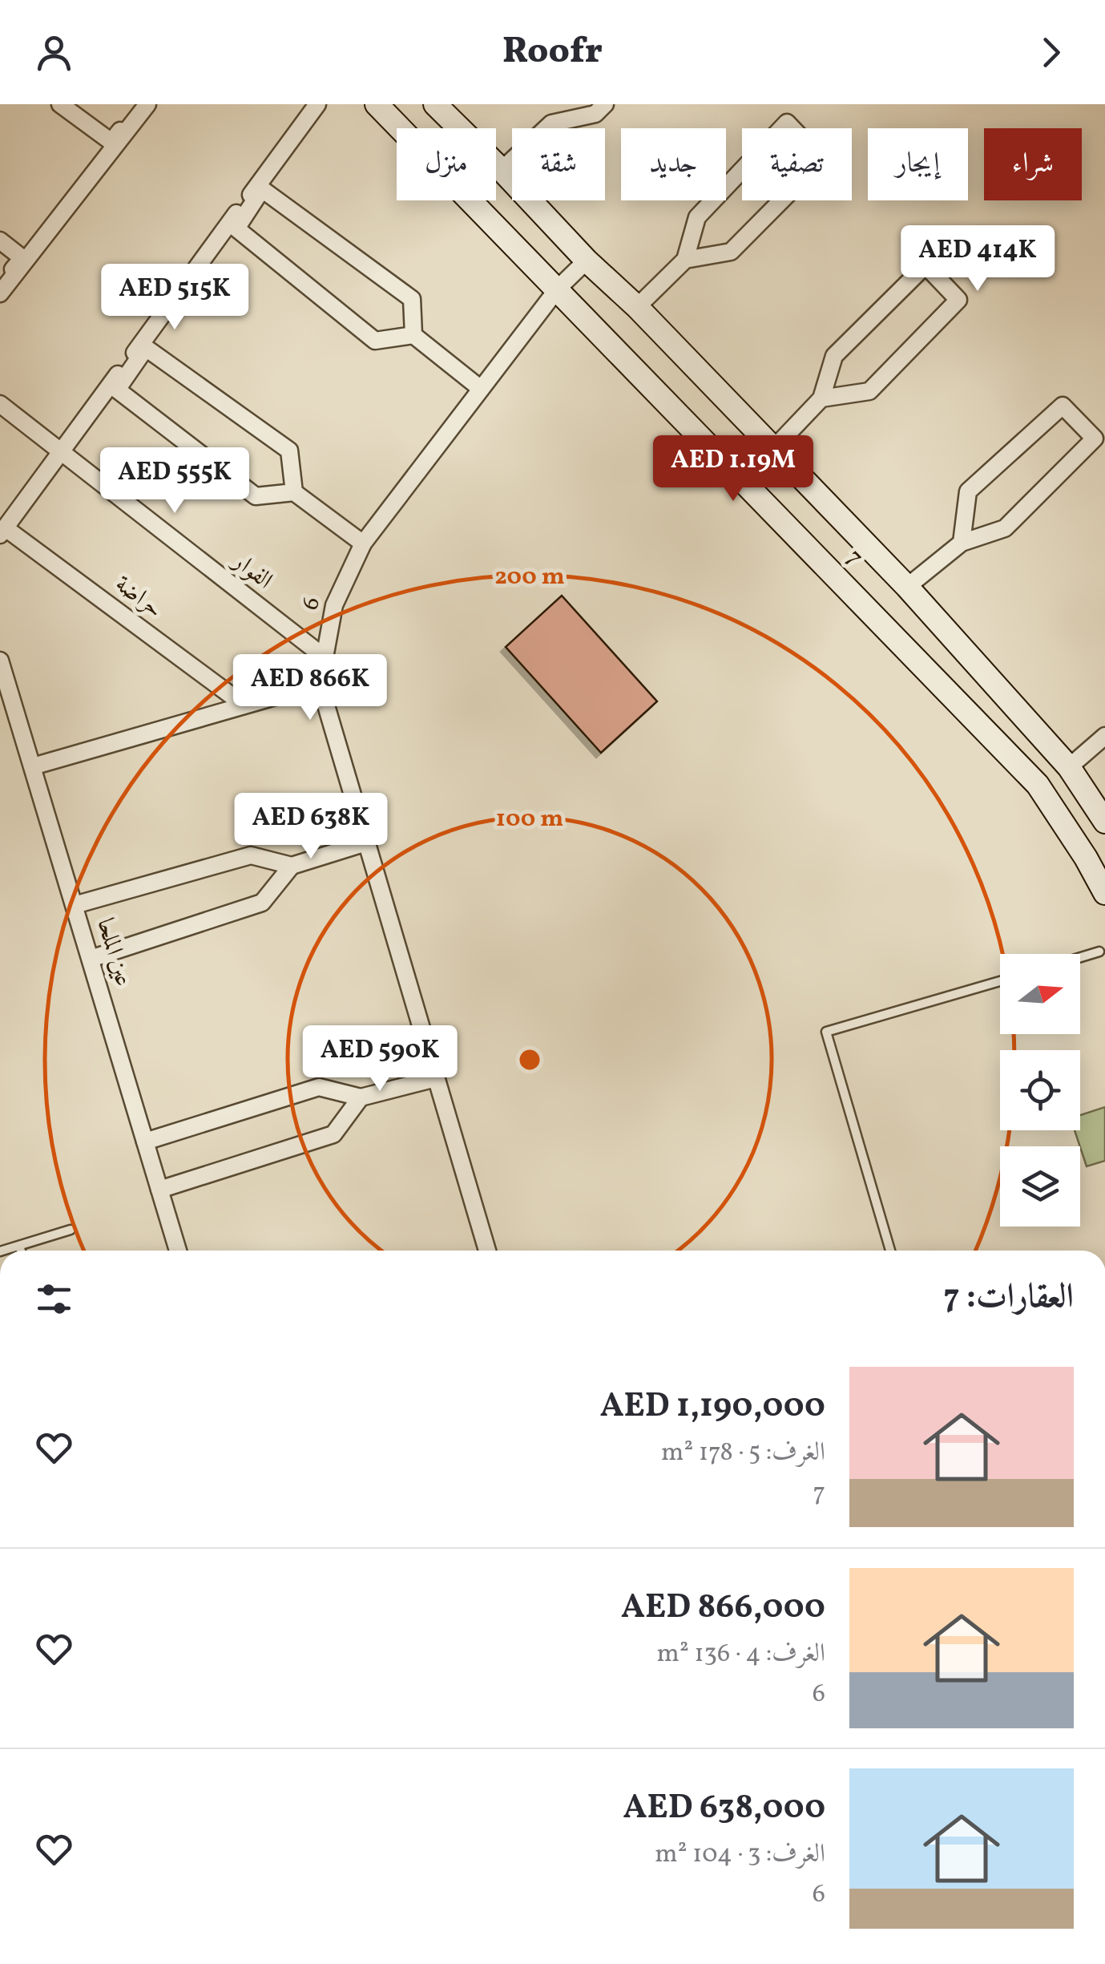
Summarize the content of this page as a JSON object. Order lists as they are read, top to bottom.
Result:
{
  "streets": {
    "street": [
      "7",
      "الفوار",
      "حراضة",
      "6",
      "عين الملحا"
    ]
  },
  "crossings": [
    ["7", "6"],
    ["الفوار", "6"]
  ],
  "north": "right",
  "page": {
    "header": "Roofr",
    "chip": [
      "شراء",
      "إيجار",
      "تصفية",
      "جديد",
      "شقة",
      "منزل"
    ],
    "price": [
      "AED 414K",
      "AED 515K",
      "AED 1.19M",
      "AED 555K",
      "AED 866K",
      "AED 638K",
      "AED 590K"
    ],
    "heading": "العقارات: 7",
    "list": [
      {
        "name": "AED 1,190,000",
        "note": "الغرف: 5 · 178 m² · 7"
      },
      {
        "name": "AED 866,000",
        "note": "الغرف: 4 · 136 m² · 6"
      },
      {
        "name": "AED 638,000",
        "note": "الغرف: 3 · 104 m² · 6"
      }
    ]
  },
  "rings": ["200 m", "100 m"]
}
